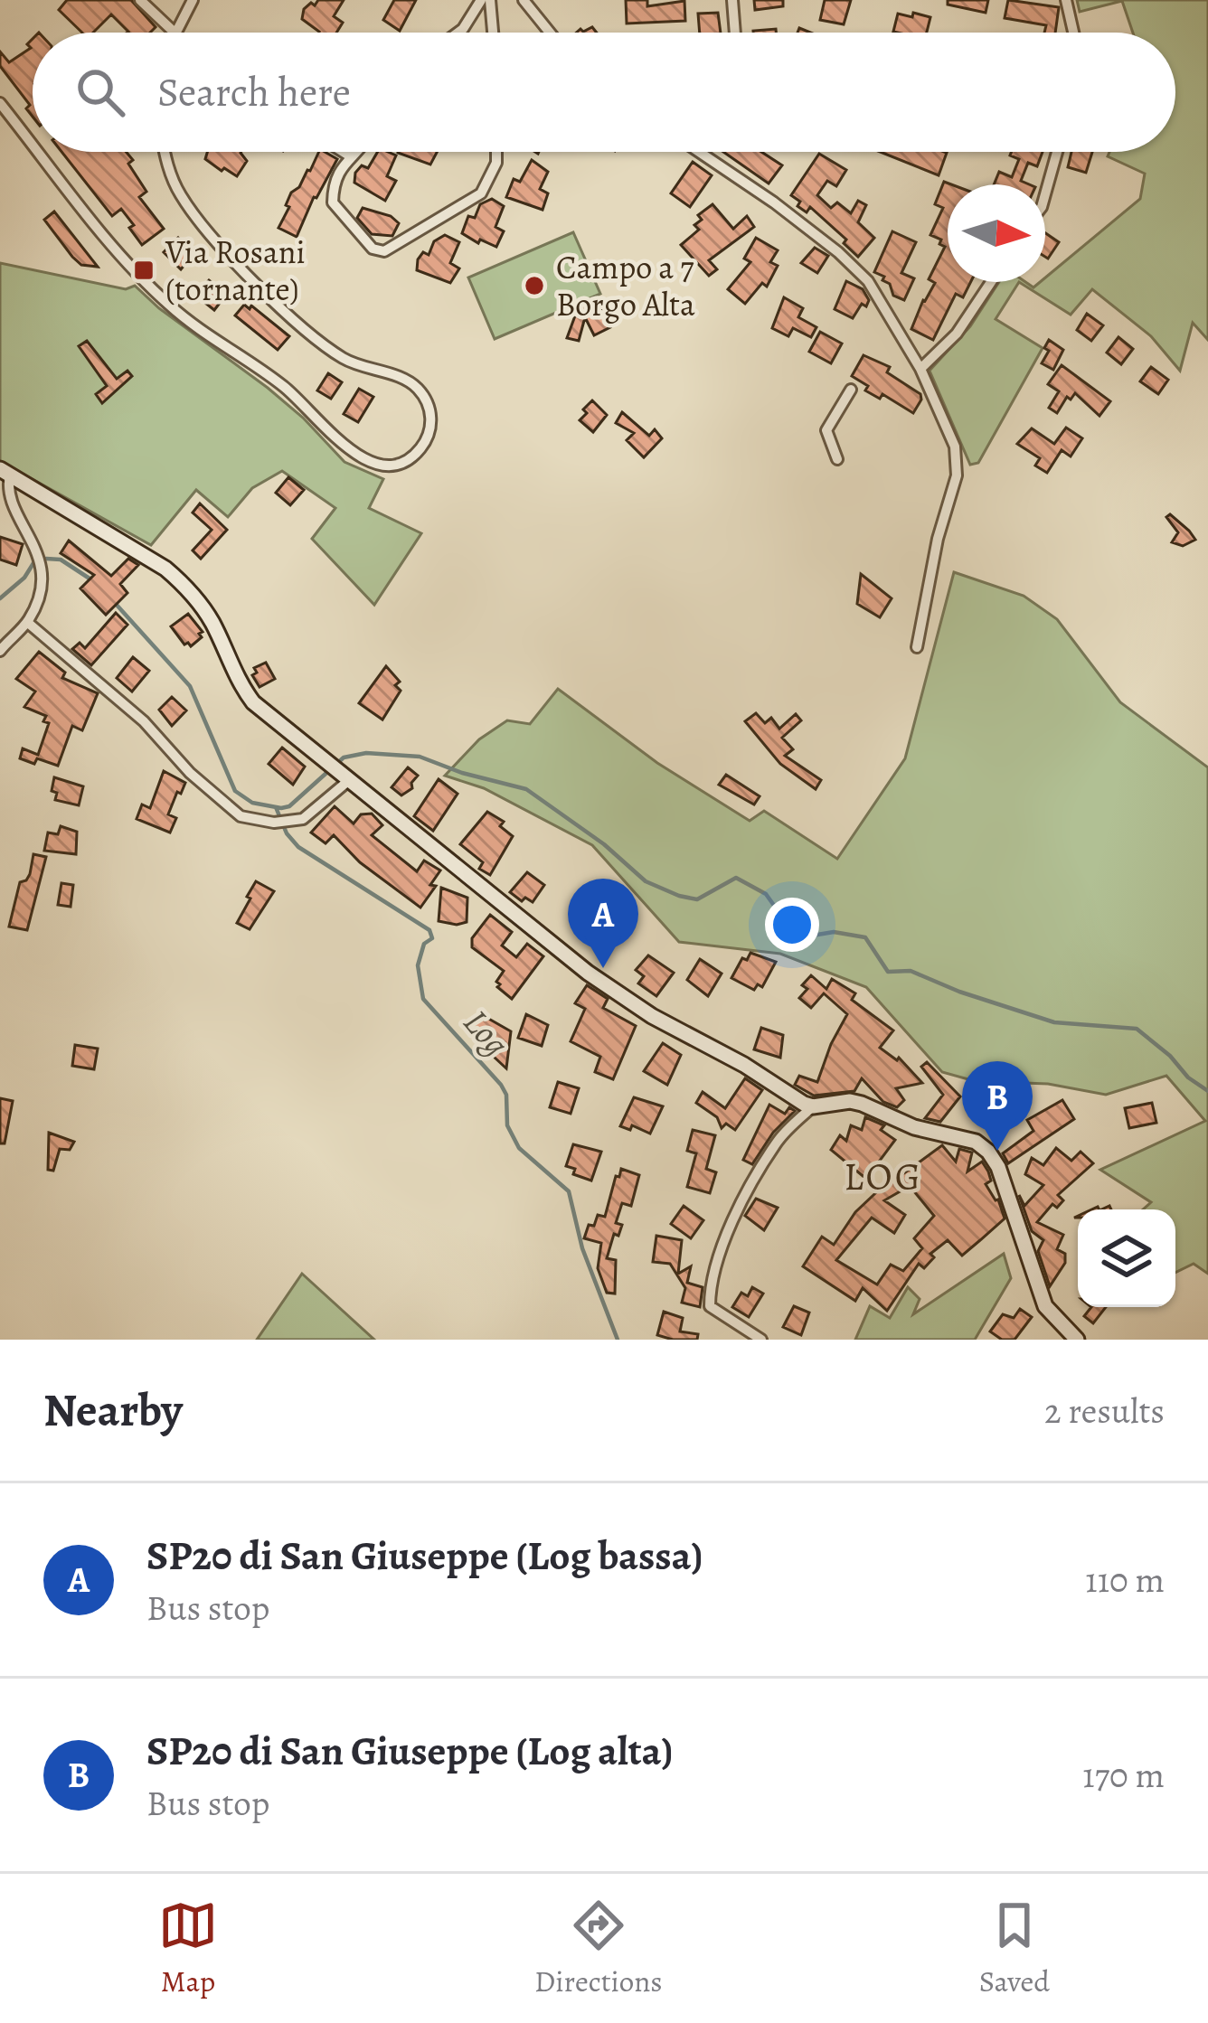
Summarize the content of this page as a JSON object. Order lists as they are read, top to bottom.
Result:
{
  "districts": ["LOG"],
  "water": ["Log"],
  "places": {
    "transit": ["Via Rosani (tornante)"],
    "other": ["Campo a 7 Borgo Alta"]
  },
  "north": "right",
  "page": {
    "search": "Search here",
    "pins": ["A", "B"],
    "heading": ["Nearby", "2 results"],
    "list": [
      {
        "mark": "A",
        "name": "SP20 di San Giuseppe (Log bassa)",
        "note": "Bus stop",
        "value": "110 m"
      },
      {
        "mark": "B",
        "name": "SP20 di San Giuseppe (Log alta)",
        "note": "Bus stop",
        "value": "170 m"
      }
    ],
    "nav": ["Map", "Directions", "Saved"]
  }
}
